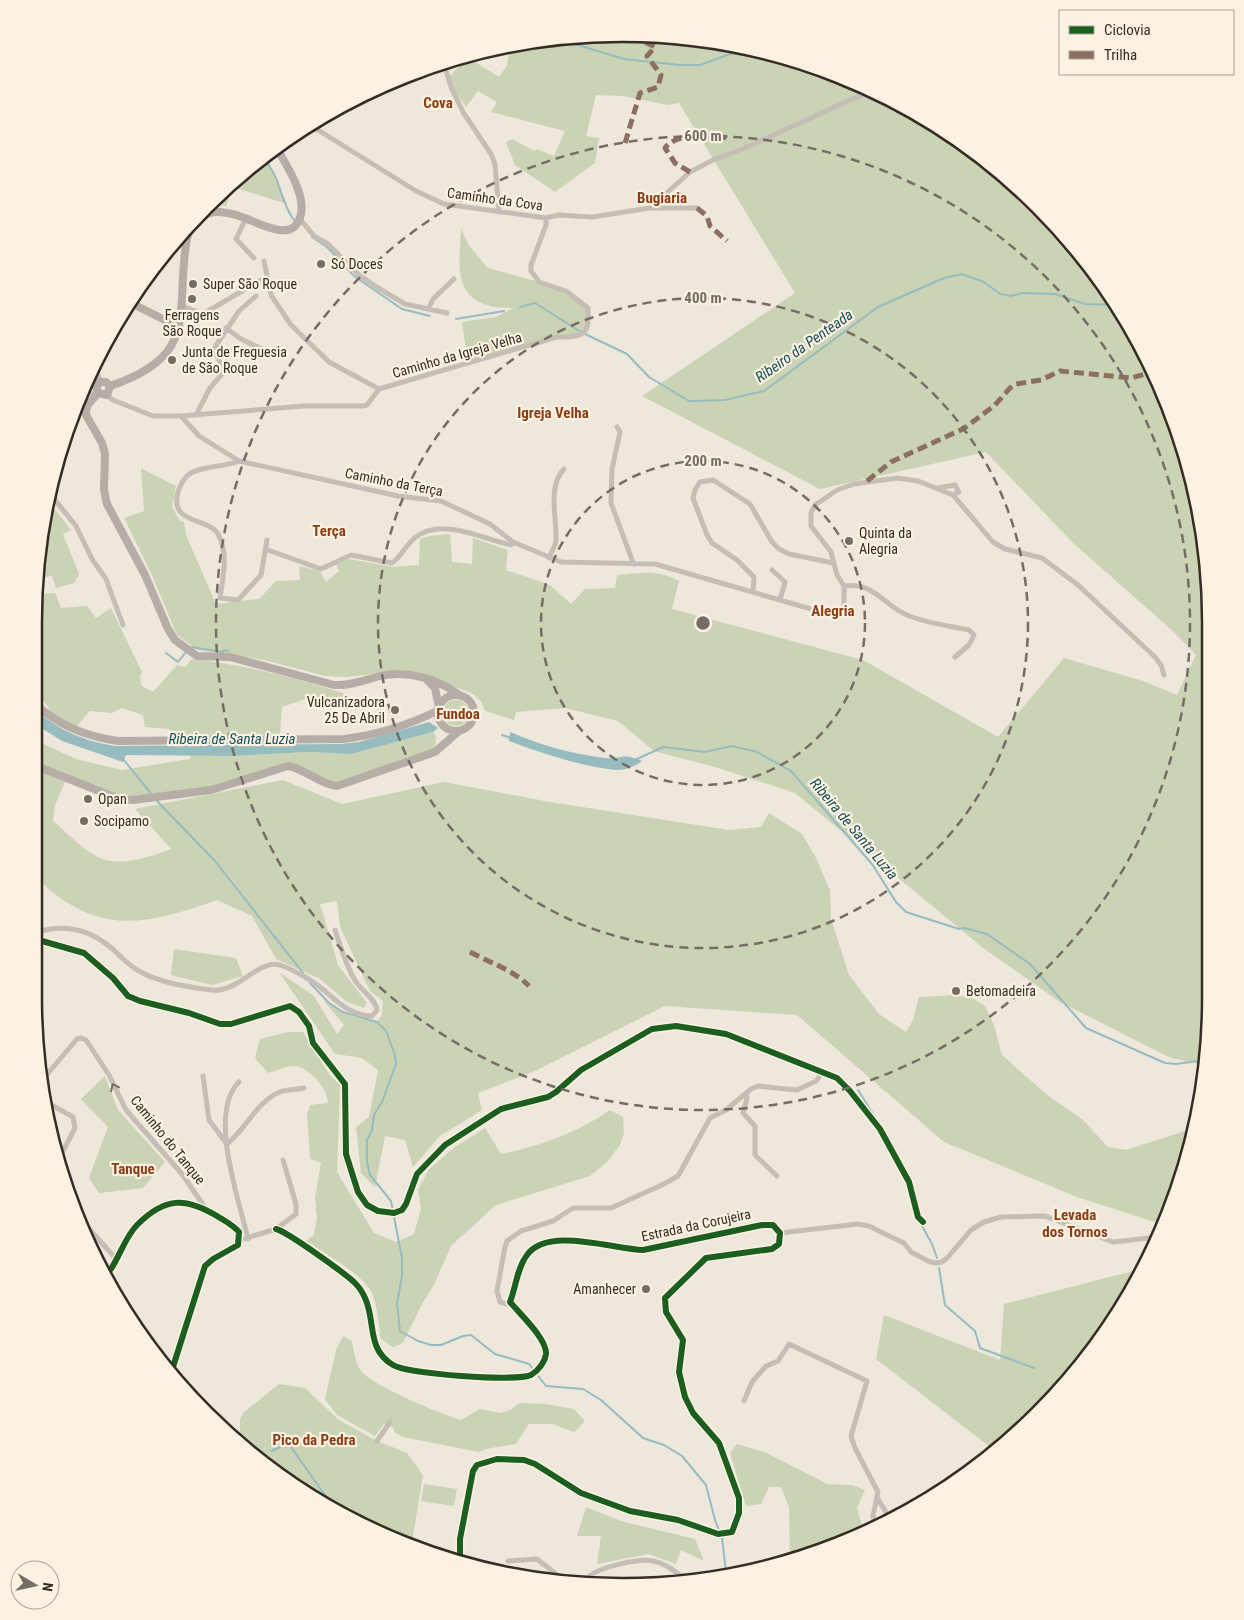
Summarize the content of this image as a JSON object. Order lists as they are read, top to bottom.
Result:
{
  "streets": {
    "street": [
      "Caminho da Cova",
      "Caminho da Igreja Velha",
      "Caminho da Terça",
      "Caminho do Tanque",
      "Estrada da Corujeira"
    ]
  },
  "crossings": [
    ["Caminho da Cova", "Caminho da Igreja Velha"],
    ["Caminho da Igreja Velha", "Caminho da Terça"]
  ],
  "districts": [
    "Cova",
    "Bugiaria",
    "Igreja Velha",
    "Terça",
    "Alegria",
    "Fundoa",
    "Tanque",
    "Levada dos Tornos",
    "Pico da Pedra"
  ],
  "water": ["Ribeiro da Penteada", "Ribeira de Santa Luzia"],
  "places": [
    "Só Doces",
    "Super São Roque",
    "Ferragens São Roque",
    "Junta de Freguesia de São Roque",
    "Quinta da Alegria",
    "Vulcanizadora 25 De Abril",
    "Opan",
    "Socipamo",
    "Betomadeira",
    "Amanhecer"
  ],
  "legend": ["Ciclovia", "Trilha"],
  "north": "right",
  "rings": ["600 m", "400 m", "200 m"]
}
